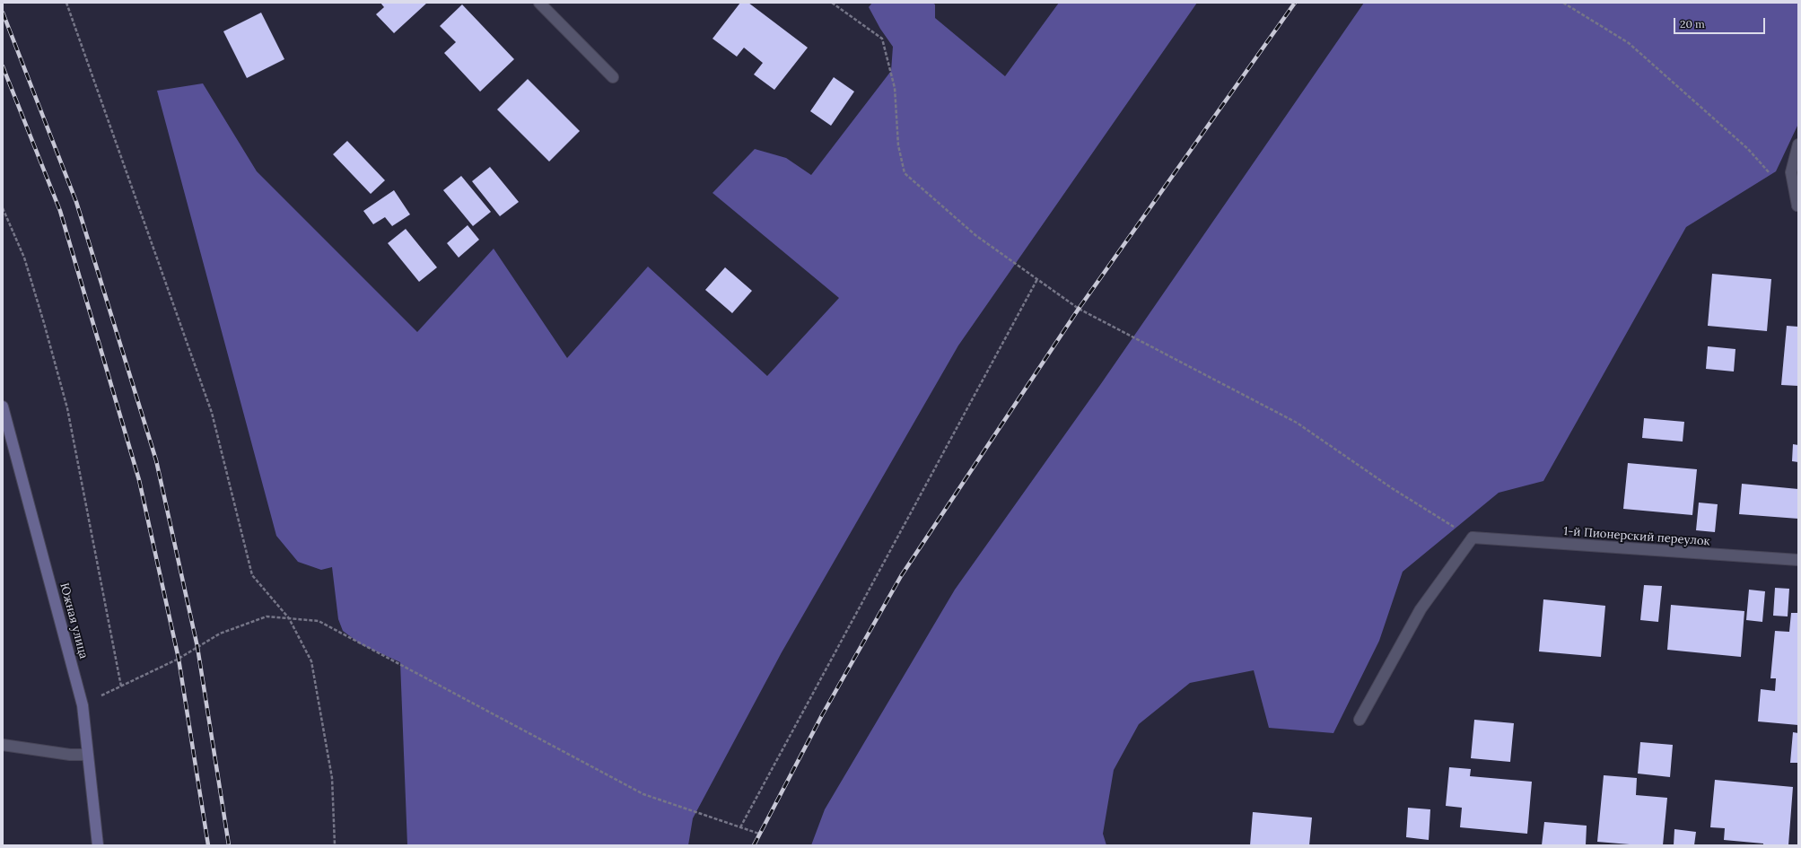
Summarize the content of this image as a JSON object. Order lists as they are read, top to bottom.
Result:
{
  "streets": {
    "street": ["1-й Пионерский переулок", "Южная улица"]
  },
  "scale_bar": "20 m"
}
